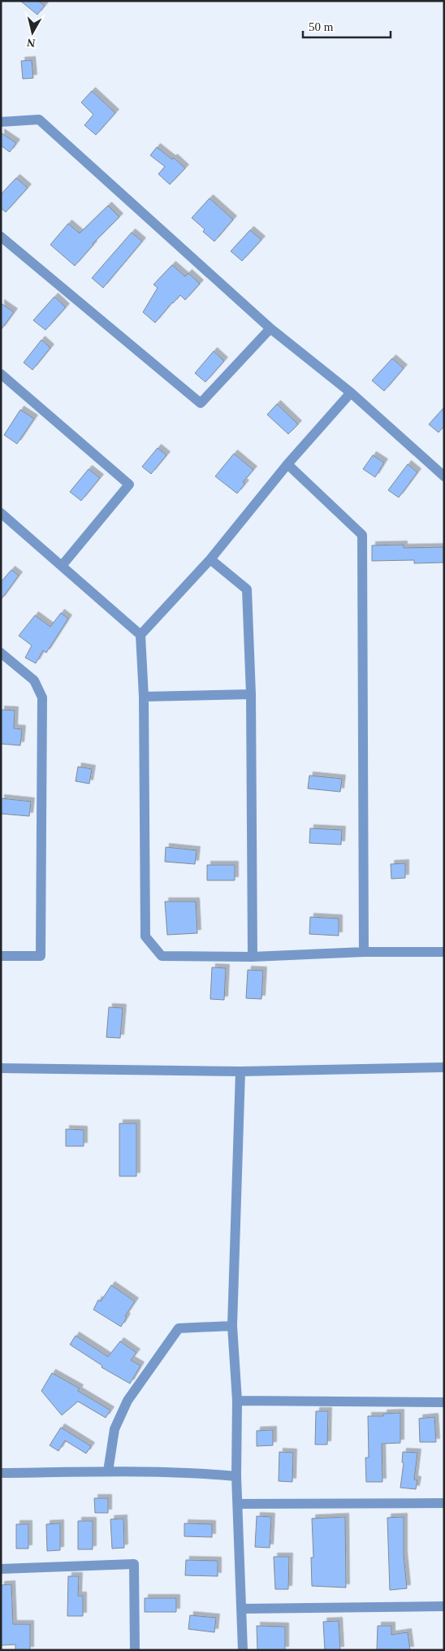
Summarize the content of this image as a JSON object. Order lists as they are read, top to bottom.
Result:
{
  "scale_bar": "50 m",
  "north": "bottom"
}
